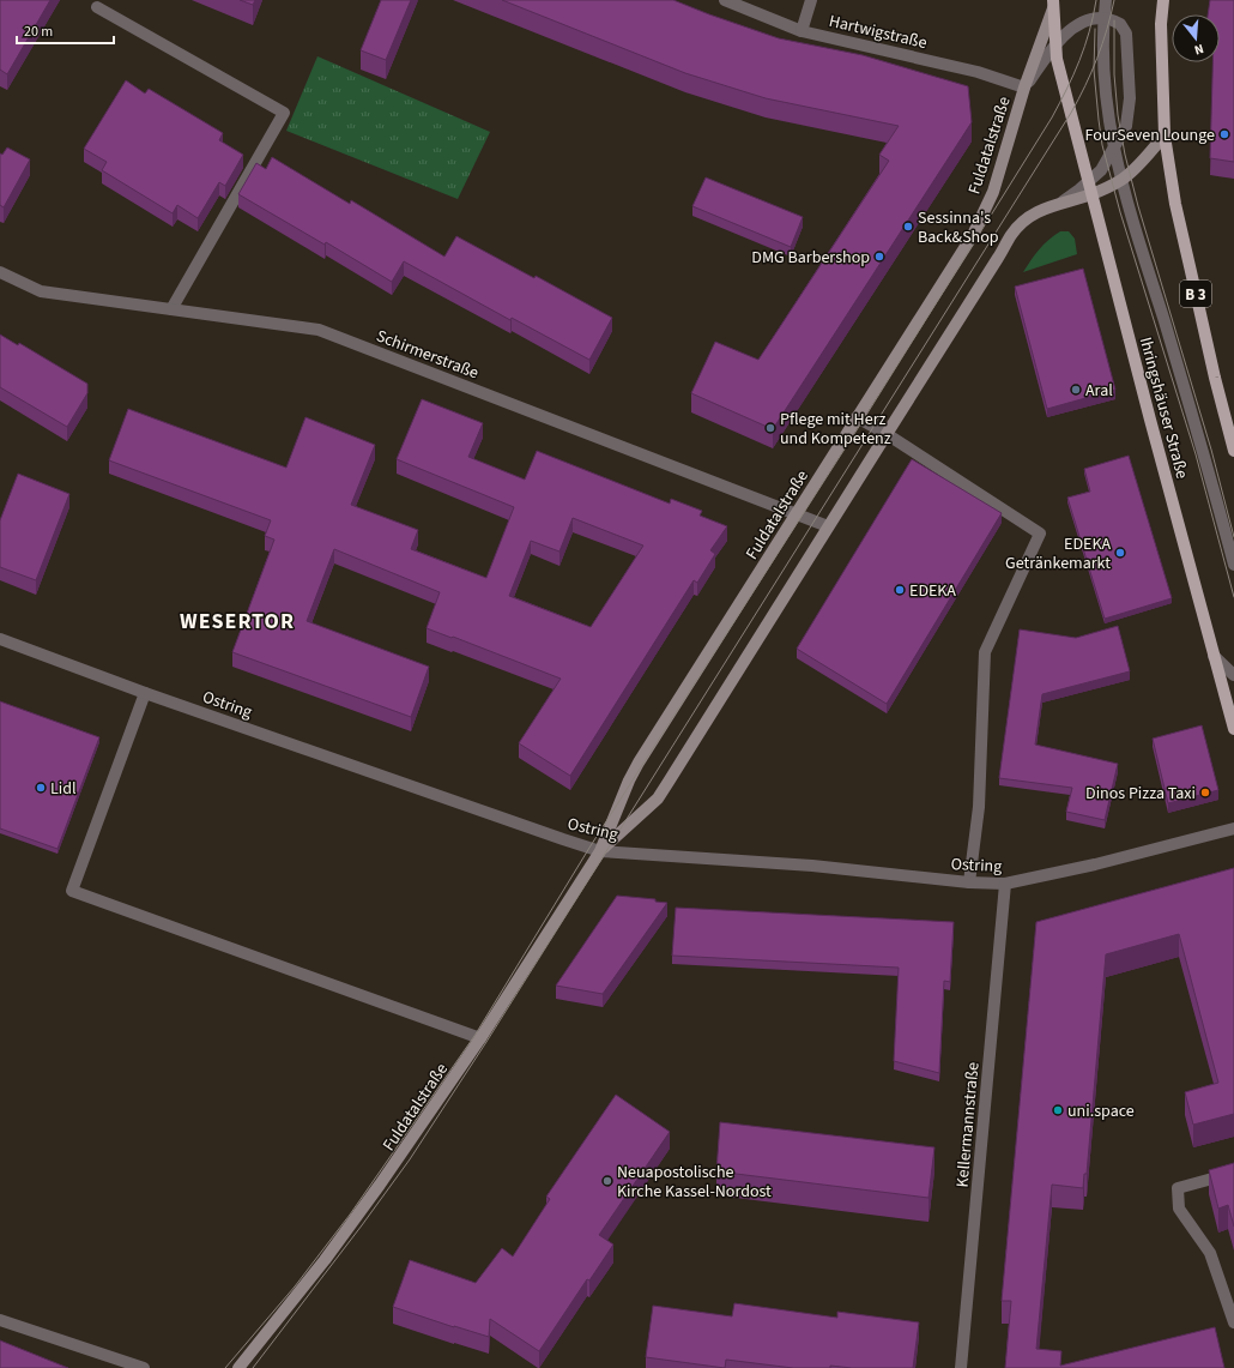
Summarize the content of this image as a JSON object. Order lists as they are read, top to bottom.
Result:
{
  "streets": {
    "main road": ["Fuldatalstraße", "B 3", "Ihringshäuser Straße"],
    "street": [
      "Hartwigstraße",
      "Schirmerstraße",
      "Ostring",
      "Kellermannstraße"
    ]
  },
  "crossings": [
    ["Hartwigstraße", "Fuldatalstraße"],
    ["Fuldatalstraße", "B 3"],
    ["Fuldatalstraße", "Schirmerstraße"],
    ["Fuldatalstraße", "Ihringshäuser Straße"],
    ["Fuldatalstraße", "Ostring"],
    ["Ostring", "Kellermannstraße"]
  ],
  "districts": ["WESERTOR"],
  "places": [
    "FourSeven Lounge",
    "Sessinna's Back&Shop",
    "DMG Barbershop",
    "Aral",
    "Pflege mit Herz und Kompetenz",
    "EDEKA Getränkemarkt",
    "EDEKA",
    "Lidl",
    "Dinos Pizza Taxi",
    "uni.space",
    "Neuapostolische Kirche Kassel-Nordost"
  ],
  "scale_bar": "20 m",
  "north": "bottom"
}
